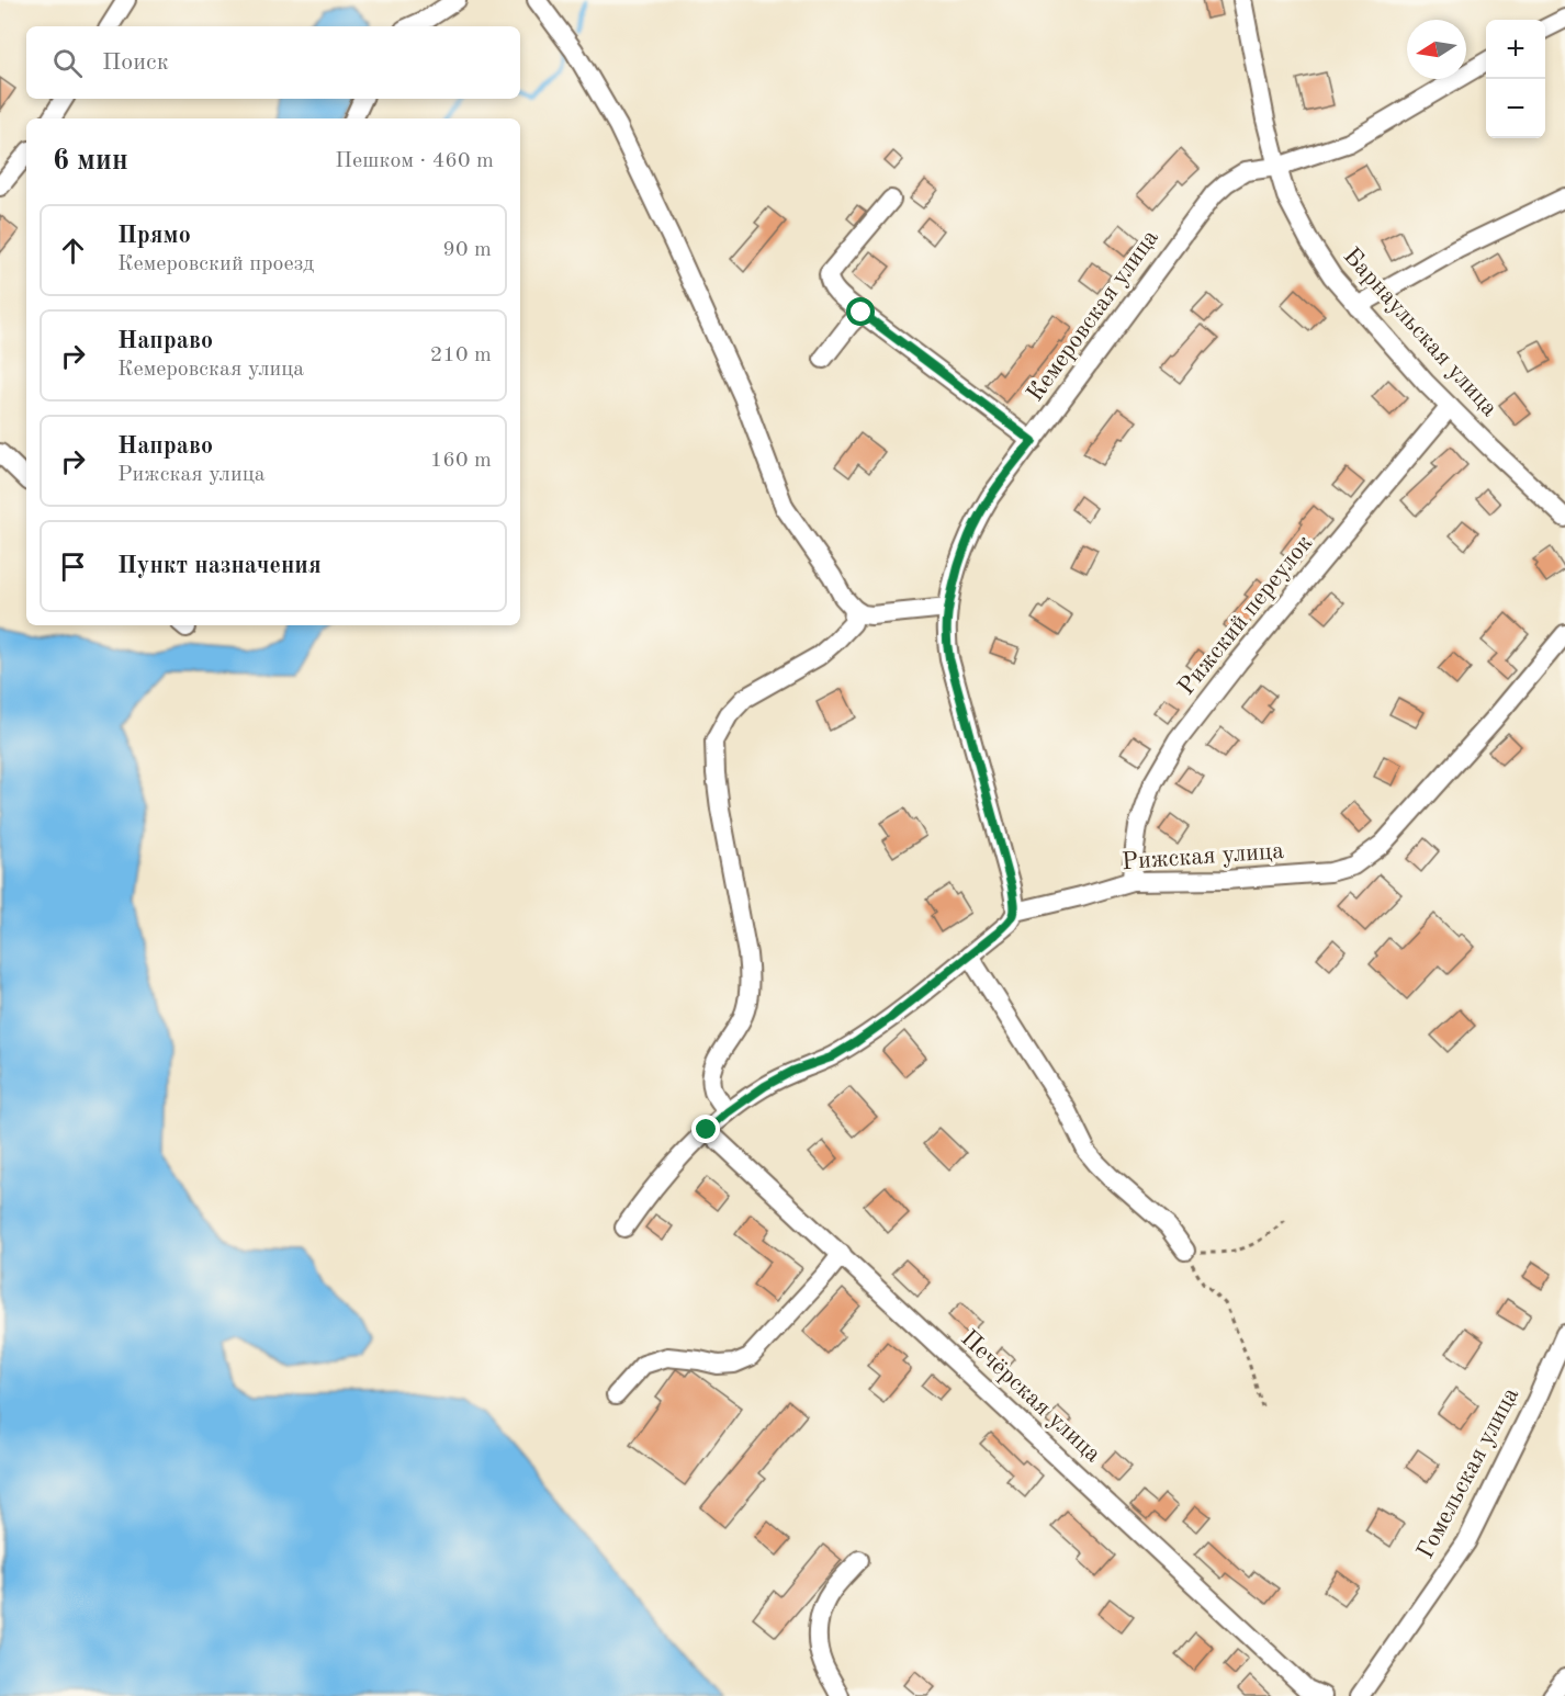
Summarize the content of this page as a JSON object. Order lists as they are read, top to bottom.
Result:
{
  "streets": {
    "street": [
      "Кемеровская улица",
      "Барнаульская улица",
      "Рижский переулок",
      "Рижская улица",
      "Печёрская улица",
      "Гомельская улица"
    ]
  },
  "crossings": [
    ["Кемеровская улица", "Барнаульская улица"],
    ["Кемеровская улица", "Рижская улица"],
    ["Барнаульская улица", "Рижский переулок"],
    ["Рижский переулок", "Рижская улица"]
  ],
  "north": "left",
  "page": {
    "map_buttons": ["+", "−"],
    "search": "Поиск",
    "heading": ["6 мин", "Пешком · 460 m"],
    "list": [
      ["Прямо", "Кемеровский проезд", "90 m"],
      ["Направо", "Кемеровская улица", "210 m"],
      ["Направо", "Рижская улица", "160 m"],
      "Пункт назначения"
    ]
  }
}
